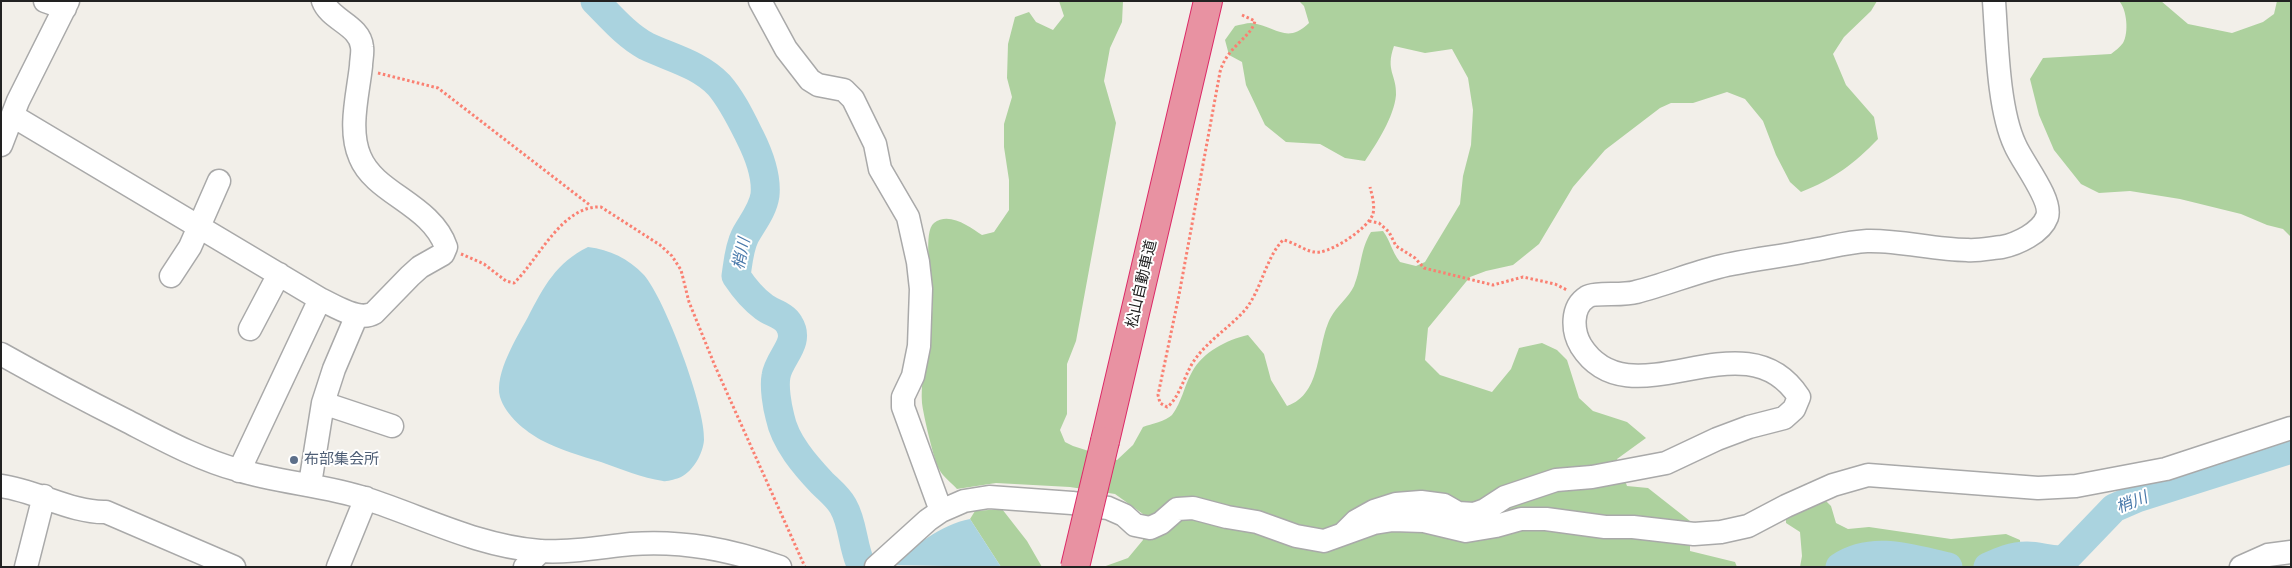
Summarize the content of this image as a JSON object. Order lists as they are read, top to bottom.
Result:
{
  "streets": {
    "highway": ["松山自動車道"]
  },
  "water": ["梢川"],
  "places": ["布部集会所"]
}
